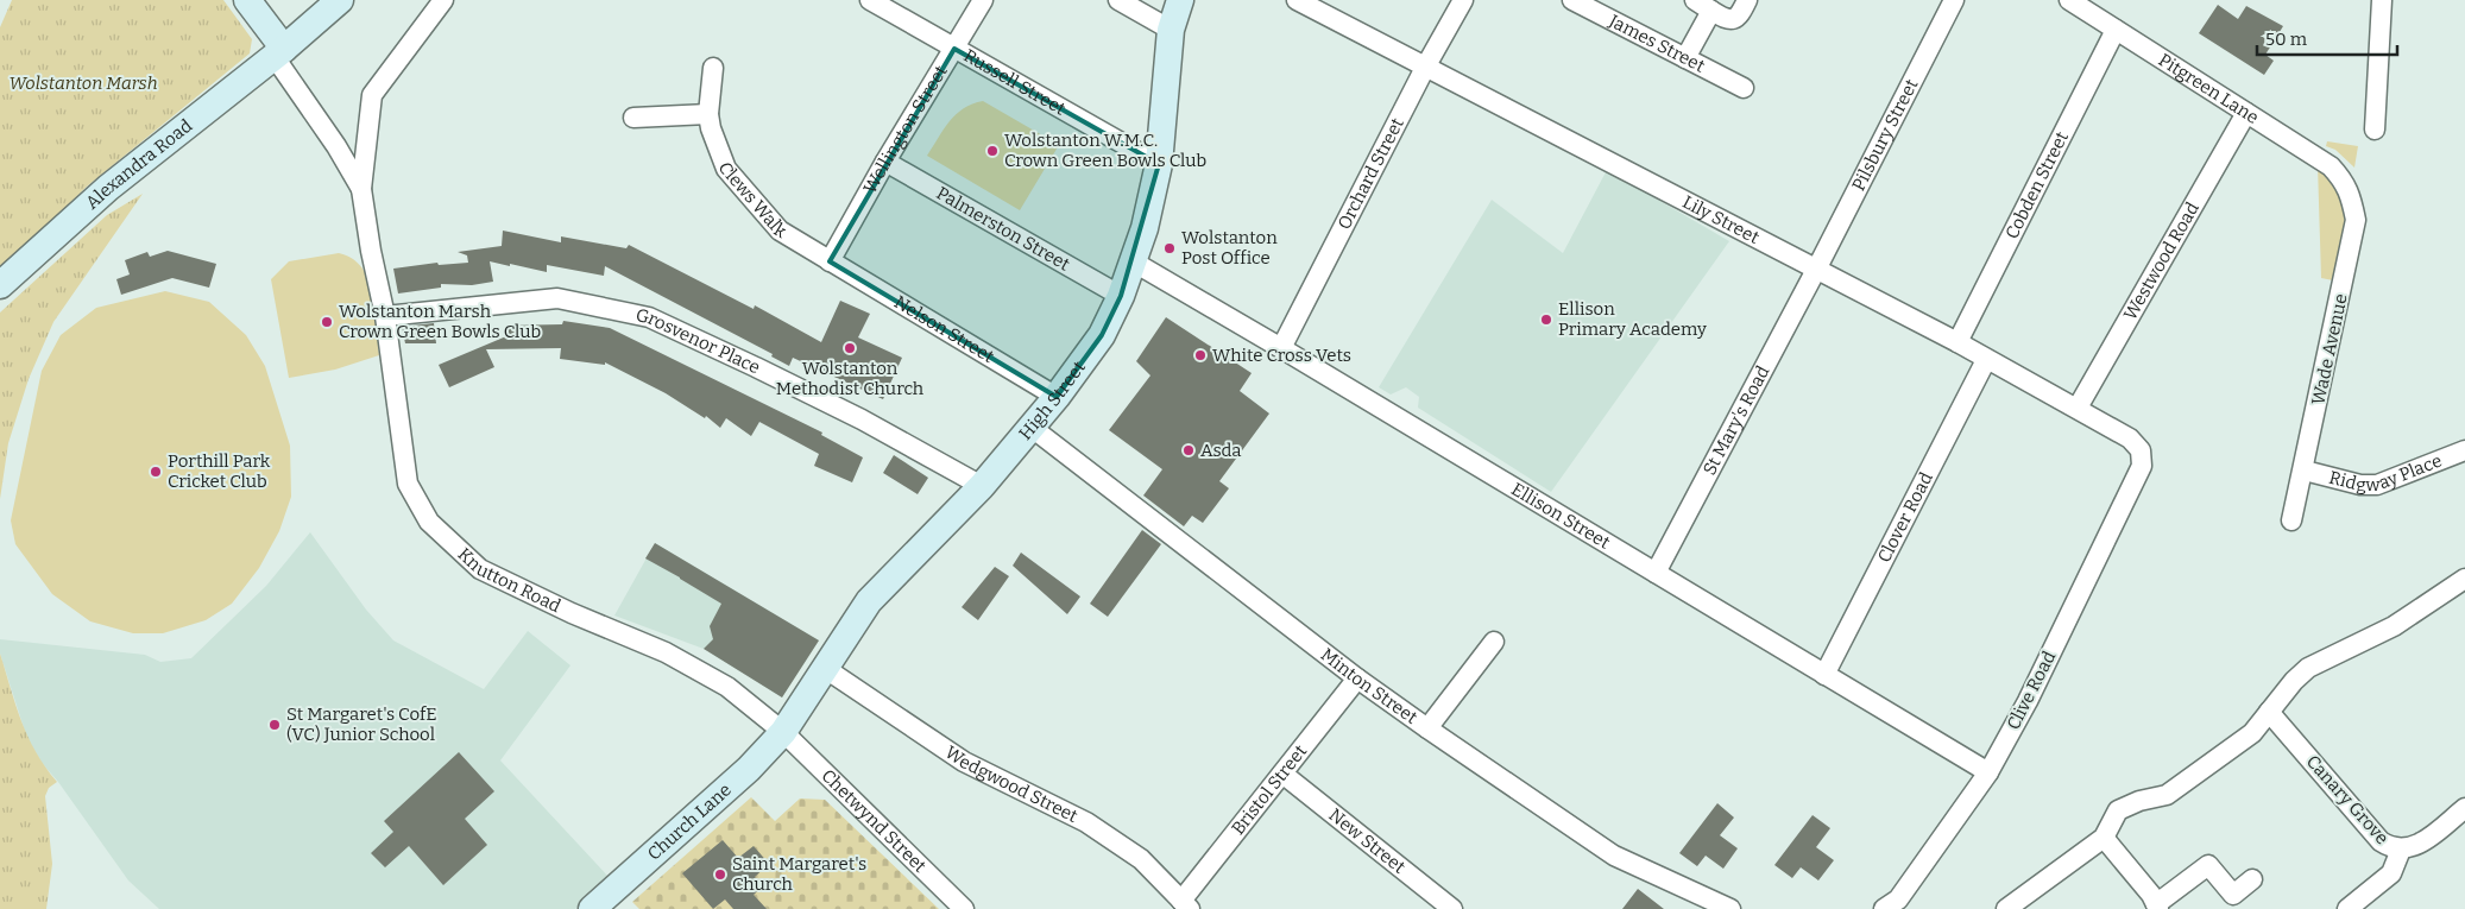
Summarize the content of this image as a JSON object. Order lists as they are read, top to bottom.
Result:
{
  "streets": {
    "main road": ["Alexandra Road", "High Street", "Church Lane"],
    "street": [
      "James Street",
      "Russell Street",
      "Pitgreen Lane",
      "Wellington Street",
      "Pilsbury Street",
      "Orchard Street",
      "Cobden Street",
      "Clews Walk",
      "Lily Street",
      "Palmerston Street",
      "Westwood Road",
      "Nelson Street",
      "Grosvenor Place",
      "Wade Avenue",
      "St Mary's Road",
      "Ridgway Place",
      "Ellison Street",
      "Clover Road",
      "Knutton Road",
      "Minton Street",
      "Clive Road",
      "Wedgwood Street",
      "Bristol Street",
      "Canary Grove",
      "Chetwynd Street",
      "New Street"
    ]
  },
  "crossings": [
    ["Russell Street", "Wellington Street"],
    ["Russell Street", "High Street"],
    ["Pitgreen Lane", "Cobden Street"],
    ["Pitgreen Lane", "Westwood Road"],
    ["Pitgreen Lane", "Wade Avenue"],
    ["Wellington Street", "Clews Walk"],
    ["Wellington Street", "Palmerston Street"],
    ["Wellington Street", "Nelson Street"],
    ["Pilsbury Street", "Lily Street"],
    ["Pilsbury Street", "St Mary's Road"],
    ["Orchard Street", "Lily Street"],
    ["Orchard Street", "Ellison Street"],
    ["Cobden Street", "Lily Street"],
    ["Clews Walk", "Nelson Street"],
    ["Lily Street", "Westwood Road"],
    ["Lily Street", "St Mary's Road"],
    ["Lily Street", "Clover Road"],
    ["Lily Street", "Clive Road"],
    ["Palmerston Street", "High Street"],
    ["Nelson Street", "High Street"],
    ["Grosvenor Place", "High Street"],
    ["Grosvenor Place", "Knutton Road"],
    ["Wade Avenue", "Ridgway Place"],
    ["High Street", "Ellison Street"],
    ["High Street", "Knutton Road"],
    ["High Street", "Minton Street"],
    ["High Street", "Wedgwood Street"],
    ["High Street", "Chetwynd Street"],
    ["High Street", "Church Lane"],
    ["St Mary's Road", "Ellison Street"],
    ["Ellison Street", "Clover Road"],
    ["Ellison Street", "Clive Road"],
    ["Knutton Road", "Chetwynd Street"],
    ["Knutton Road", "Church Lane"],
    ["Minton Street", "Bristol Street"],
    ["Wedgwood Street", "Bristol Street"],
    ["Bristol Street", "New Street"],
    ["Chetwynd Street", "Church Lane"]
  ],
  "parks": ["Wolstanton Marsh"],
  "places": [
    "Wolstanton W.M.C. Crown Green Bowls Club",
    "Wolstanton Post Office",
    "Ellison Primary Academy",
    "Wolstanton Marsh Crown Green Bowls Club",
    "Wolstanton Methodist Church",
    "White Cross Vets",
    "Asda",
    "Porthill Park Cricket Club",
    "St Margaret's CofE (VC) Junior School",
    "Saint Margaret's Church"
  ],
  "scale_bar": "50 m"
}
